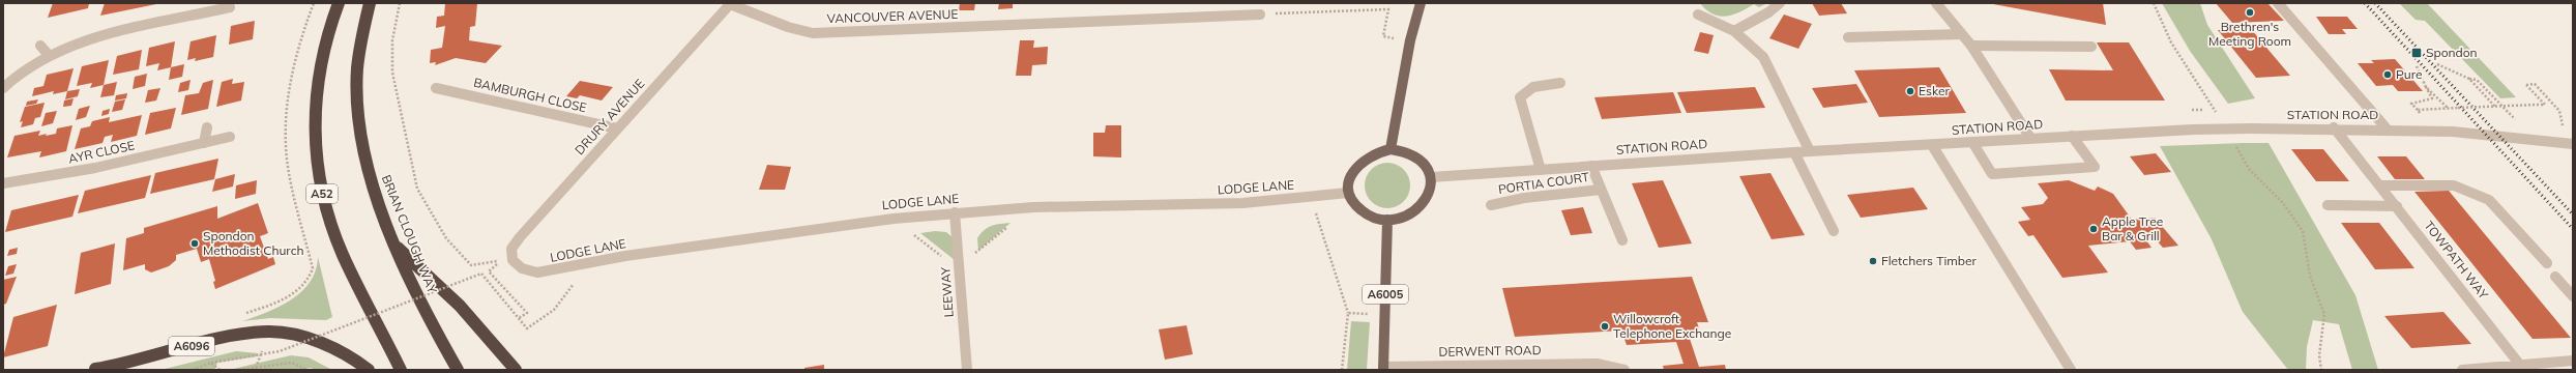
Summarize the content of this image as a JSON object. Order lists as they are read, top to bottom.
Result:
{
  "streets": {
    "highway": ["A52", "BRIAN CLOUGH WAY", "A6096"],
    "main road": ["A6005"],
    "street": [
      "VANCOUVER AVENUE",
      "BAMBURGH CLOSE",
      "STATION ROAD",
      "DRURY AVENUE",
      "AYR CLOSE",
      "PORTIA COURT",
      "LODGE LANE",
      "TOWPATH WAY",
      "LEEWAY",
      "DERWENT ROAD"
    ]
  },
  "crossings": [
    ["VANCOUVER AVENUE", "DRURY AVENUE"],
    ["BAMBURGH CLOSE", "DRURY AVENUE"],
    ["STATION ROAD", "PORTIA COURT"],
    ["STATION ROAD", "LODGE LANE"],
    ["STATION ROAD", "TOWPATH WAY"],
    ["STATION ROAD", "A6005"],
    ["DRURY AVENUE", "LODGE LANE"],
    ["LODGE LANE", "LEEWAY"],
    ["LODGE LANE", "A6005"],
    ["A6005", "DERWENT ROAD"]
  ],
  "places": {
    "other": [
      "Brethren's Meeting Room",
      "Pure",
      "Esker",
      "Apple Tree Bar & Grill",
      "Spondon Methodist Church",
      "Fletchers Timber",
      "Willowcroft Telephone Exchange"
    ],
    "transit": ["Spondon"]
  }
}
